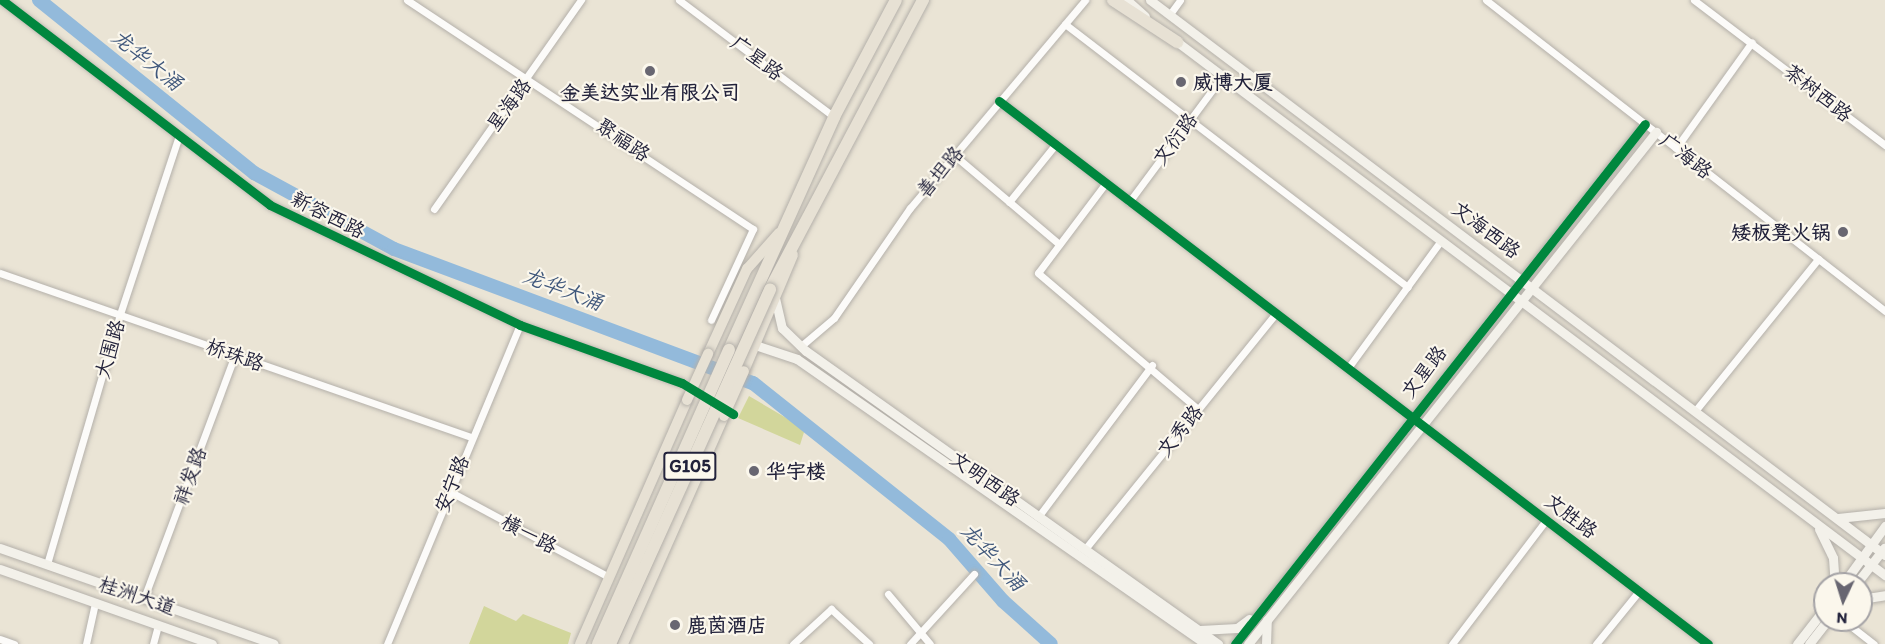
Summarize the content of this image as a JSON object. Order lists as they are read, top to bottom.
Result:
{
  "streets": {
    "highway": ["G105"],
    "street": [
      "广星路",
      "茶树西路",
      "星海路",
      "文衍路",
      "聚福路",
      "广海路",
      "善坦路",
      "新容西路",
      "文海西路",
      "大围路",
      "桥珠路",
      "文星路",
      "文秀路",
      "祥发路",
      "文明西路",
      "安宁路",
      "文胜路",
      "横一路",
      "桂洲大道"
    ]
  },
  "crossings": [
    ["广星路", "G105"],
    ["星海路", "聚福路"],
    ["文衍路", "文海西路"],
    ["文衍路", "文胜路"],
    ["广海路", "文星路"],
    ["善坦路", "文明西路"],
    ["善坦路", "文胜路"],
    ["新容西路", "大围路"],
    ["新容西路", "安宁路"],
    ["文海西路", "文星路"],
    ["大围路", "桥珠路"],
    ["大围路", "桂洲大道"],
    ["桥珠路", "祥发路"],
    ["桥珠路", "安宁路"],
    ["文星路", "文胜路"],
    ["文秀路", "文明西路"],
    ["文秀路", "文胜路"],
    ["G105", "文明西路"],
    ["祥发路", "桂洲大道"],
    ["安宁路", "横一路"]
  ],
  "water": ["龙华大涌"],
  "places": [
    "金美达实业有限公司",
    "威博大厦",
    "矮板凳火锅",
    "华宇楼",
    "鹿茵酒店"
  ],
  "north": "bottom"
}
